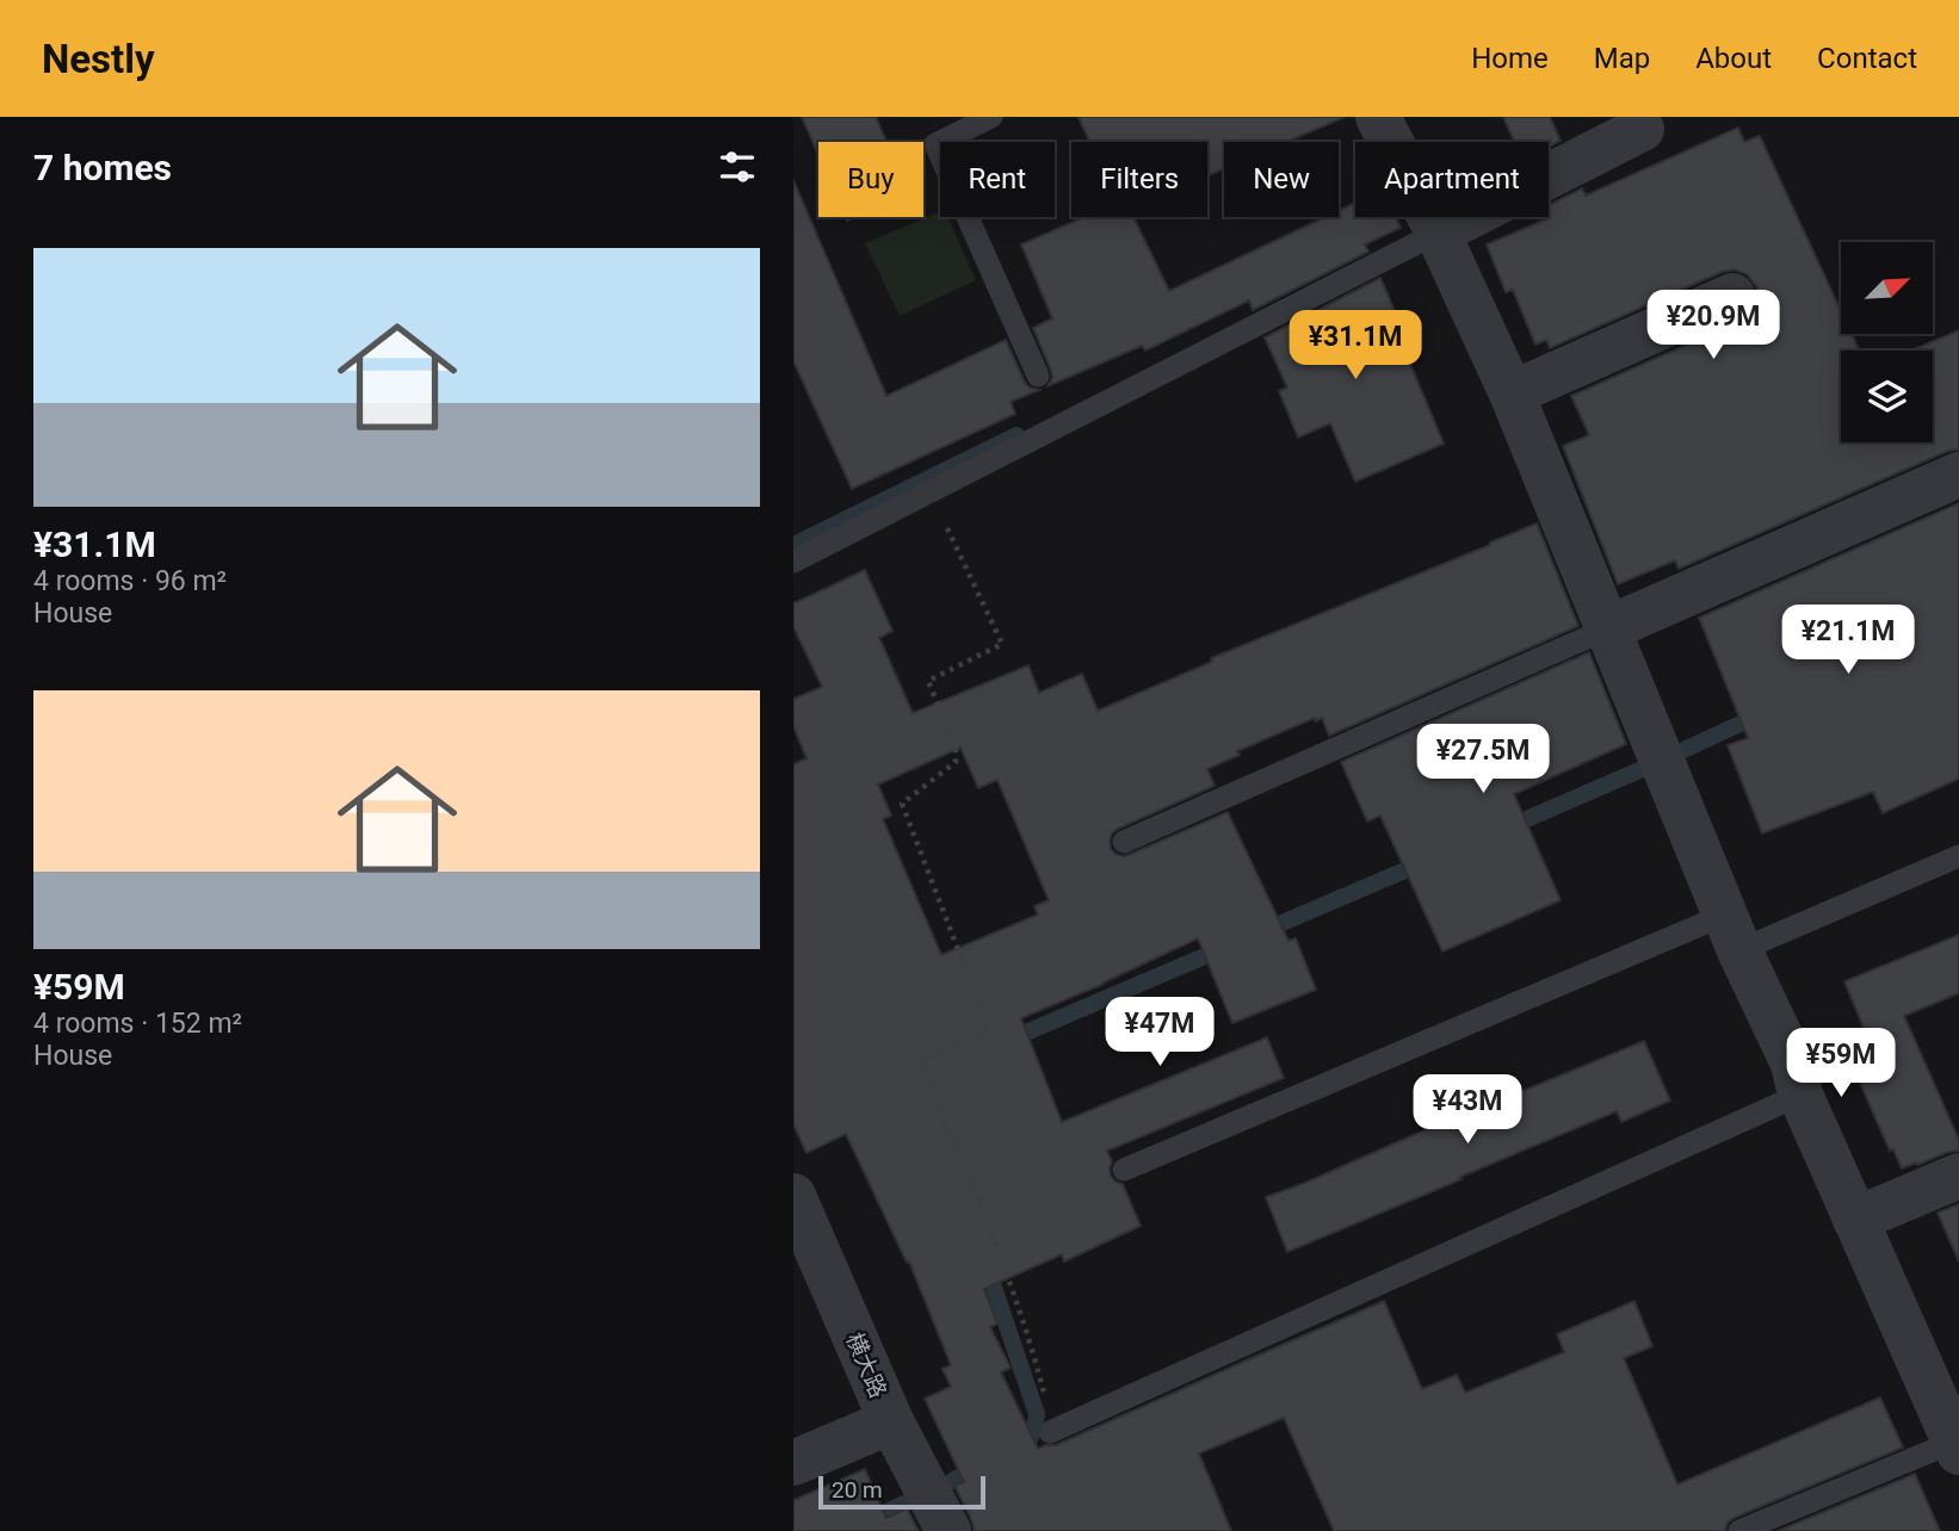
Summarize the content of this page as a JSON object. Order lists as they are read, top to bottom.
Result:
{
  "streets": {
    "street": ["横大路"]
  },
  "scale_bar": "20 m",
  "north": "top right",
  "page": {
    "header": "Nestly",
    "nav": [
      "Home",
      "Map",
      "About",
      "Contact"
    ],
    "heading": "7 homes",
    "chip": [
      "Buy",
      "Rent",
      "Filters",
      "New",
      "Apartment"
    ],
    "list": [
      {
        "name": "¥31.1M",
        "note": "4 rooms · 96 m² · House"
      },
      {
        "name": "¥59M",
        "note": "4 rooms · 152 m² · House"
      }
    ],
    "price": [
      "¥20.9M",
      "¥31.1M",
      "¥21.1M",
      "¥27.5M",
      "¥47M",
      "¥59M",
      "¥43M"
    ],
    "scale": "20 m"
  }
}
